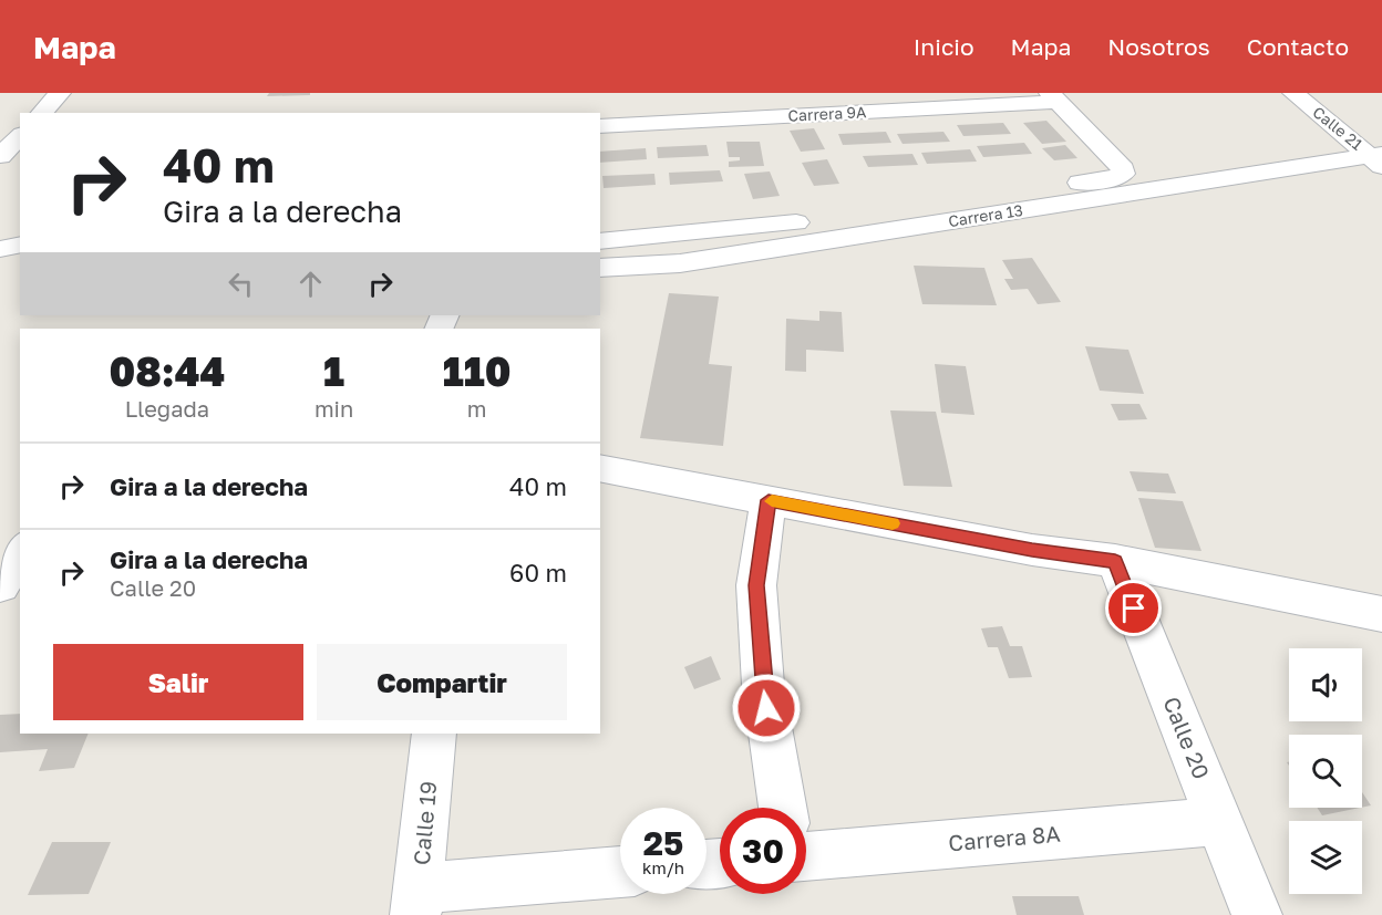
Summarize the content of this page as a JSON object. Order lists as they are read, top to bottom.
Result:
{
  "streets": {
    "street": [
      "Carrera 9A",
      "Calle 21",
      "Carrera 13",
      "Calle 20",
      "Calle 19",
      "Carrera 8A"
    ]
  },
  "crossings": [
    ["Calle 21", "Carrera 13"],
    ["Calle 20", "Carrera 8A"]
  ],
  "page": {
    "header": "Mapa",
    "nav": [
      "Inicio",
      "Mapa",
      "Nosotros",
      "Contacto"
    ],
    "turn": ["40 m", "Gira a la derecha"],
    "eta": [
      "08:44",
      "Llegada",
      "1",
      "min",
      "110",
      "m"
    ],
    "list": [
      {
        "name": "Gira a la derecha",
        "value": "40 m"
      },
      {
        "name": "Gira a la derecha",
        "note": "Calle 20",
        "value": "60 m"
      }
    ],
    "buttons": ["Salir", "Compartir"],
    "speed": "25 km/h",
    "limit": "30"
  }
}
